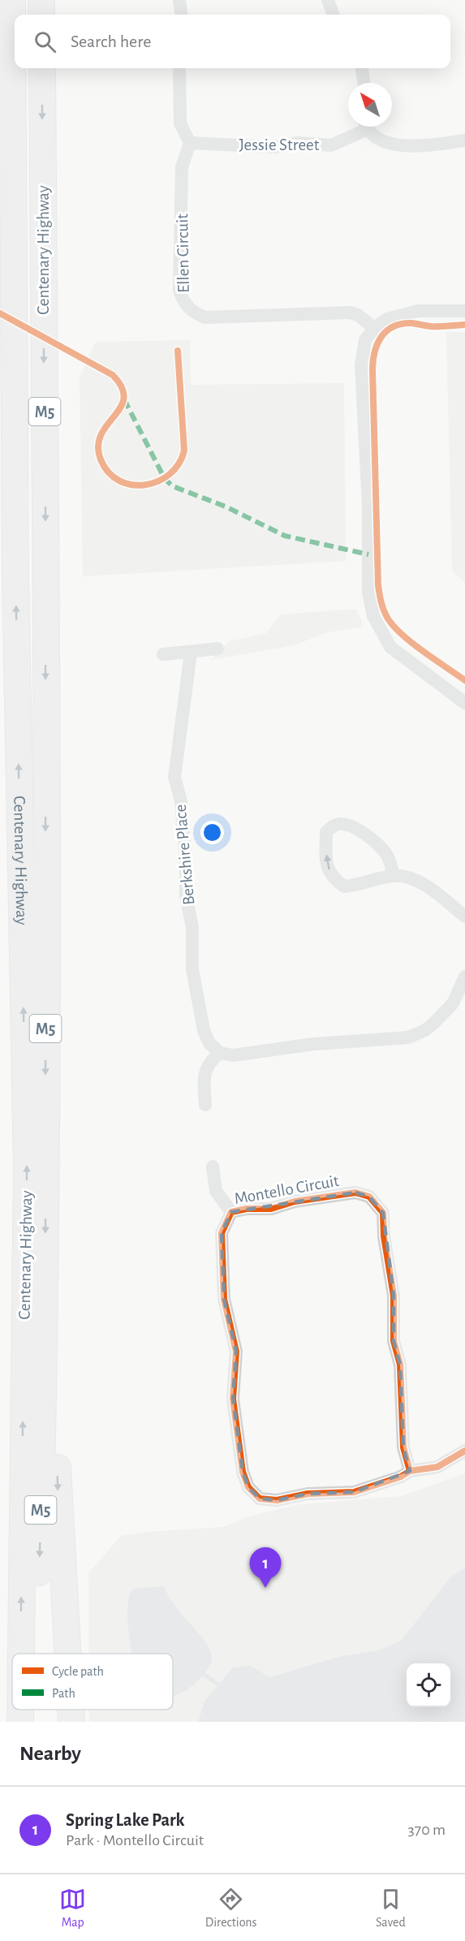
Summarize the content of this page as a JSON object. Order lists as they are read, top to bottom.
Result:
{
  "streets": {
    "highway": ["Centenary Highway", "M5"],
    "street": [
      "Jessie Street",
      "Ellen Circuit",
      "Berkshire Place",
      "Montello Circuit"
    ]
  },
  "crossings": [
    ["Jessie Street", "Ellen Circuit"]
  ],
  "legend": ["Cycle path", "Path"],
  "north": "top left",
  "page": {
    "search": "Search here",
    "pins": "1",
    "heading": "Nearby",
    "list": [
      {
        "mark": "1",
        "name": "Spring Lake Park",
        "note": "Park · Montello Circuit",
        "value": "370 m"
      }
    ],
    "nav": ["Map", "Directions", "Saved"]
  }
}
